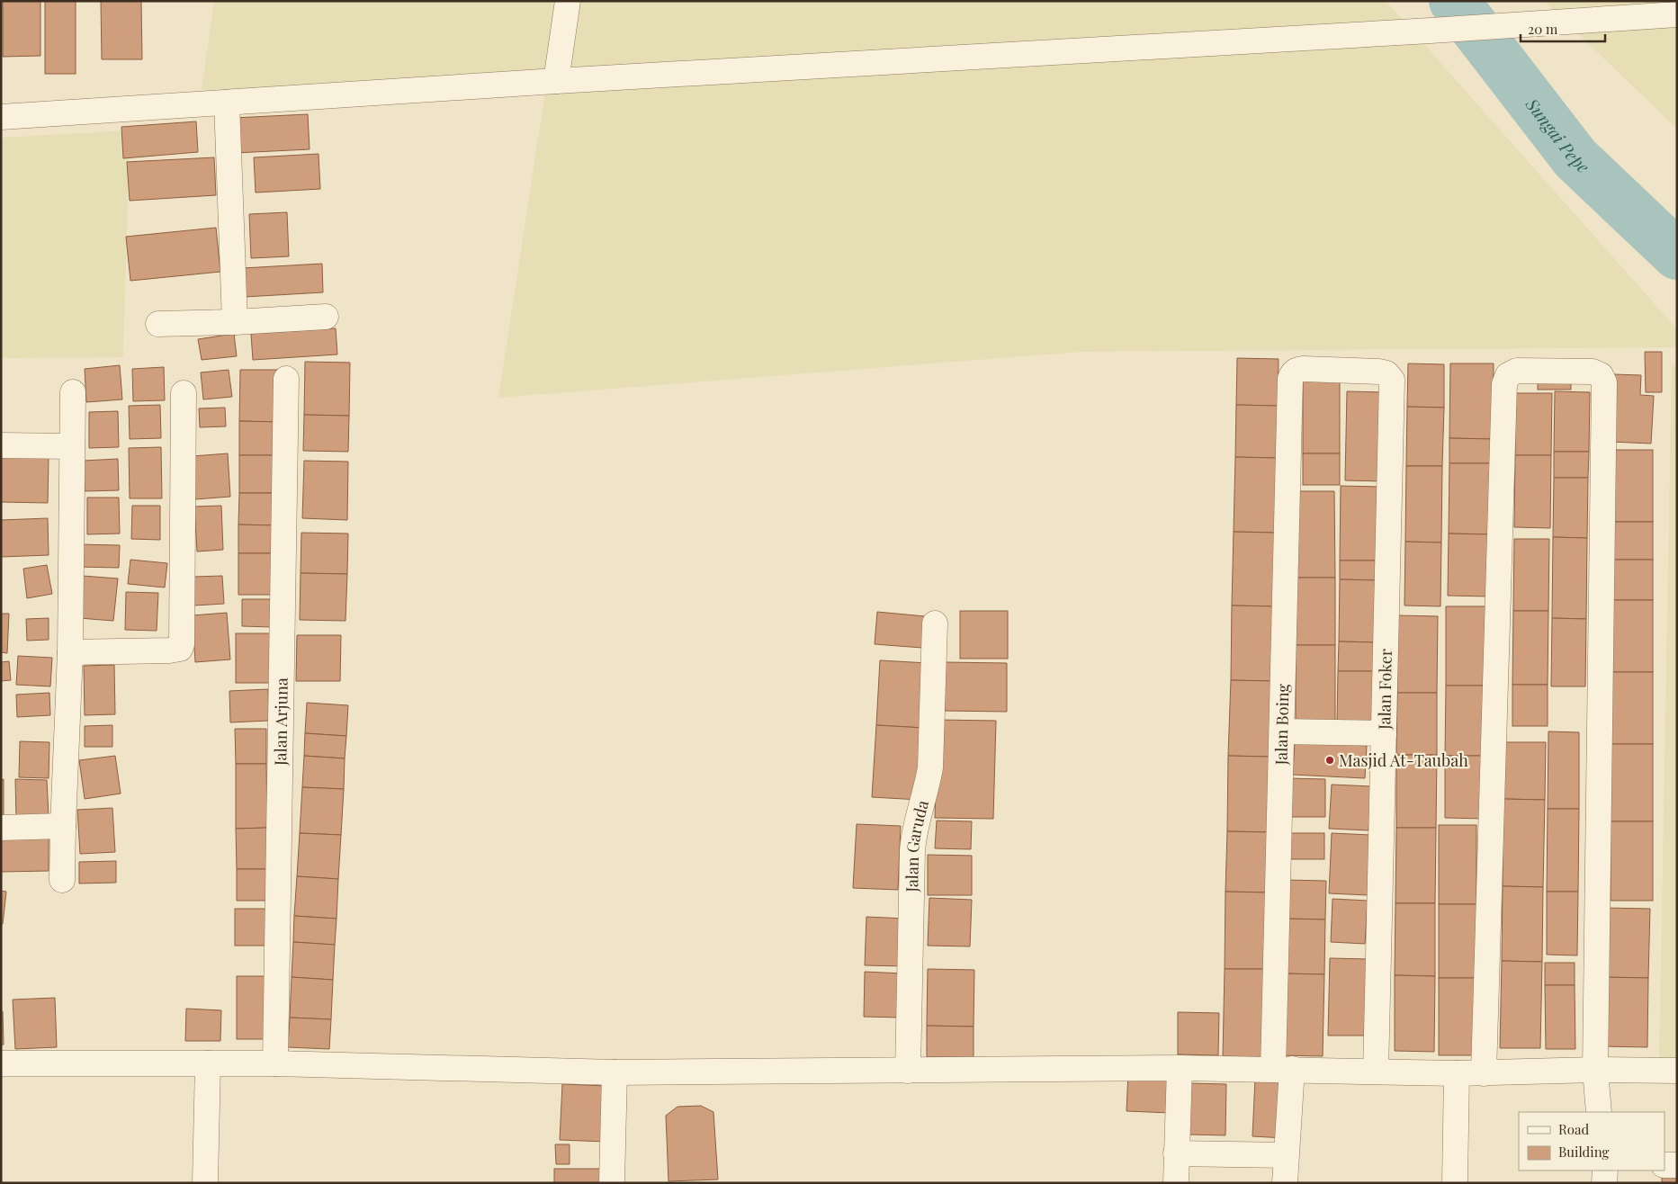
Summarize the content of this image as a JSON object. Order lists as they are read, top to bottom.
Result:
{
  "streets": {
    "street": [
      "Jalan Foker",
      "Jalan Arjuna",
      "Jalan Boing",
      "Jalan Garuda"
    ]
  },
  "crossings": [
    ["Jalan Foker", "Jalan Boing"]
  ],
  "water": ["Sungai Pepe"],
  "places": ["Masjid At-Taubah"],
  "legend": ["Road", "Building"],
  "scale_bar": "20 m"
}
